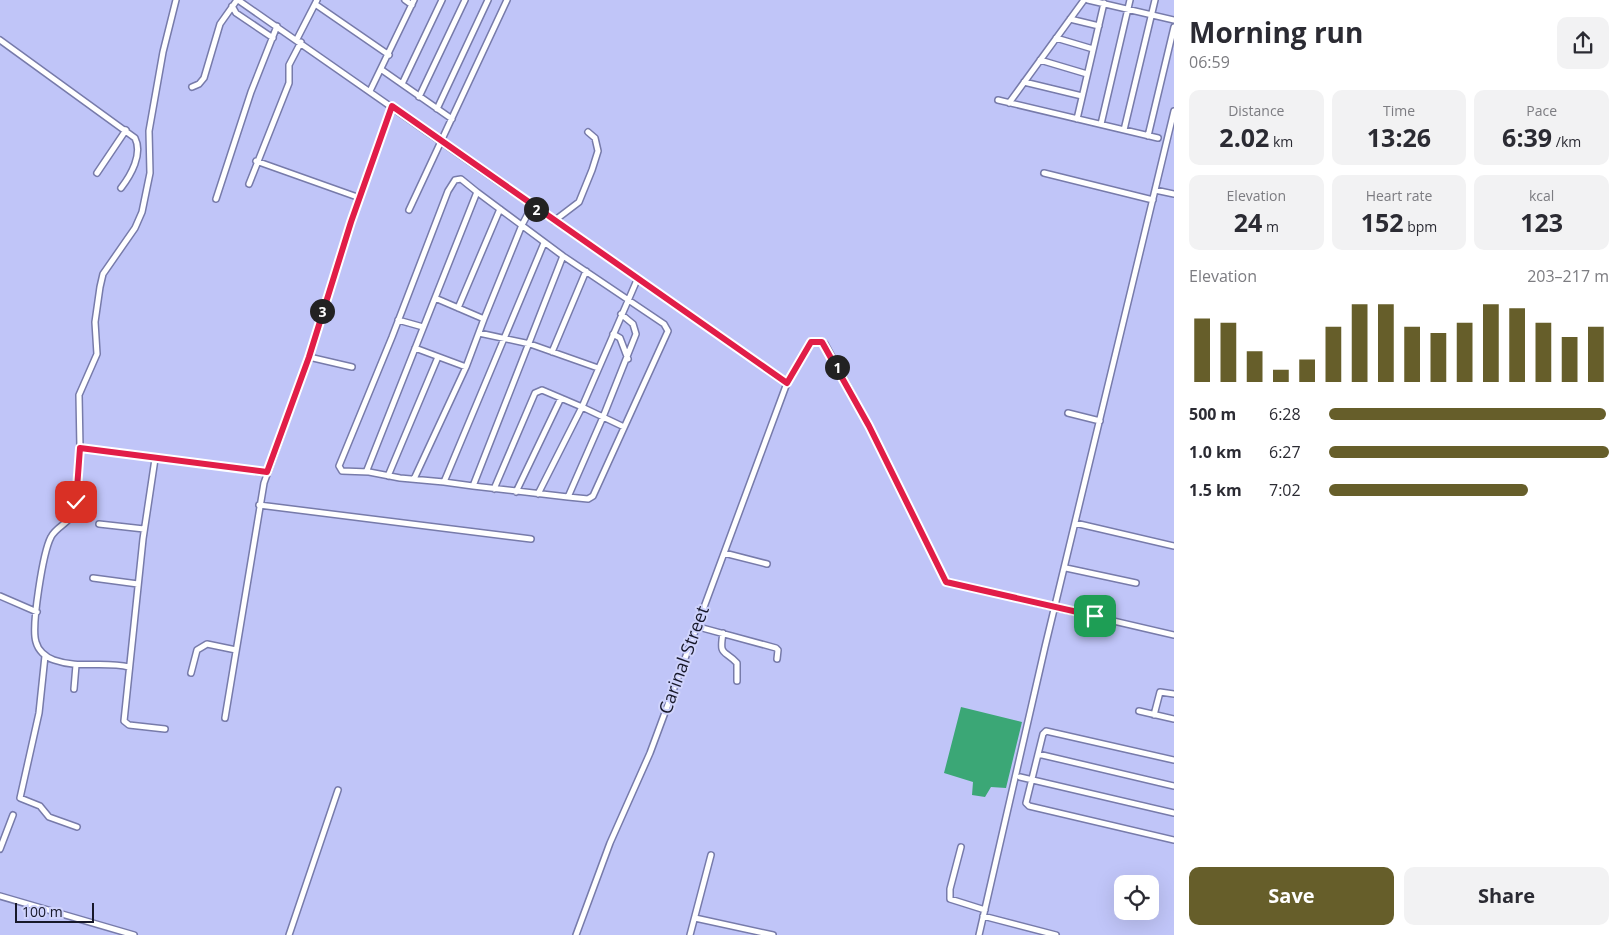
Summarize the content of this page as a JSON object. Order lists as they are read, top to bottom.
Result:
{
  "streets": {
    "street": ["Carinal Street"]
  },
  "scale_bar": "100 m",
  "page": {
    "heading": ["Morning run", "06:59"],
    "stats": [
      ["Distance", "2.02 km"],
      ["Time", "13:26"],
      ["Pace", "6:39 /km"],
      ["Elevation", "24 m"],
      ["Heart rate", "152 bpm"],
      ["kcal", "123"]
    ],
    "pins": ["2", "3", "1"],
    "chart": ["Elevation", "203–217 m"],
    "list": [
      {
        "name": "500 m",
        "note": "6:28"
      },
      {
        "name": "1.0 km",
        "note": "6:27"
      },
      {
        "name": "1.5 km",
        "note": "7:02"
      }
    ],
    "buttons": ["Save", "Share"],
    "scale": "100 m"
  }
}
